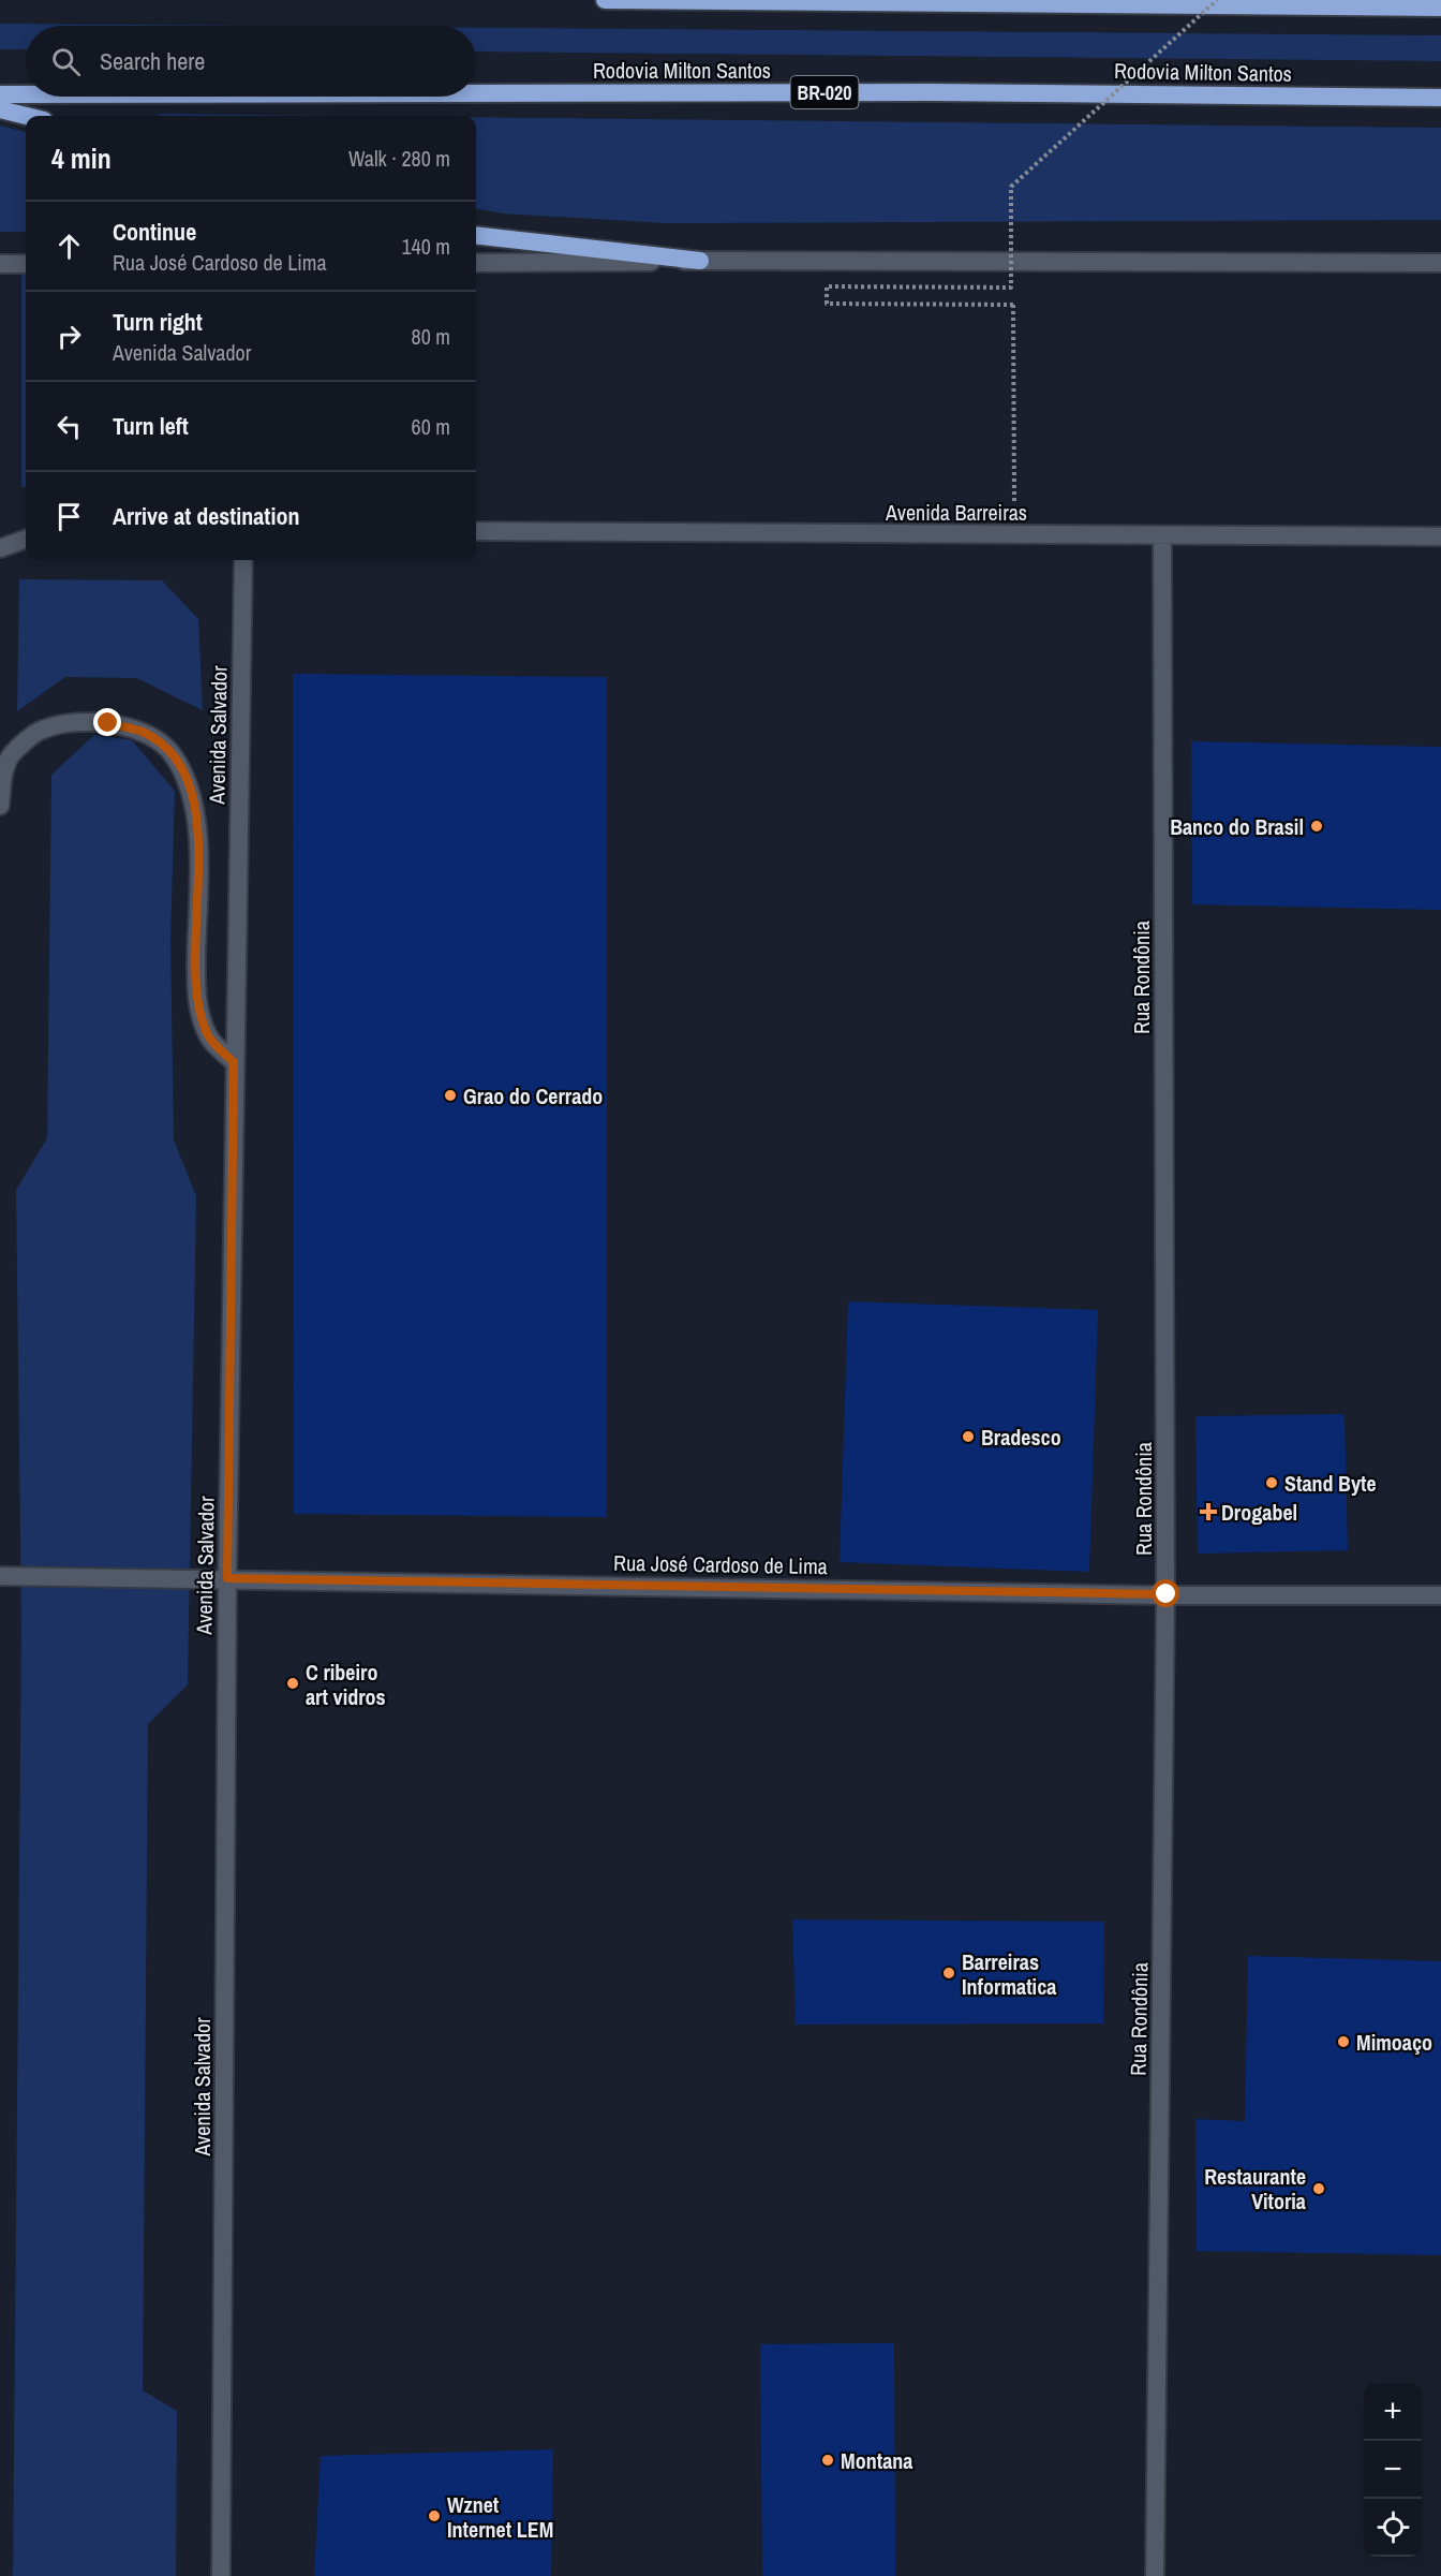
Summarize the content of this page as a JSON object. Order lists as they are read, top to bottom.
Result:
{
  "streets": {
    "highway": ["Rodovia Milton Santos", "BR-020"],
    "street": [
      "Avenida Barreiras",
      "Avenida Salvador",
      "Rua Rondônia",
      "Rua José Cardoso de Lima"
    ]
  },
  "crossings": [
    ["Avenida Barreiras", "Rua Rondônia"],
    ["Avenida Salvador", "Rua José Cardoso de Lima"],
    ["Rua Rondônia", "Rua José Cardoso de Lima"]
  ],
  "places": {
    "other": [
      "Banco do Brasil",
      "Grao do Cerrado",
      "Bradesco",
      "Stand Byte",
      "C ribeiro art vidros",
      "Barreiras Informatica",
      "Mimoaço",
      "Restaurante Vitoria",
      "Montana",
      "Wznet Internet LEM"
    ],
    "health": ["Drogabel"]
  },
  "page": {
    "search": "Search here",
    "heading": ["4 min", "Walk · 280 m"],
    "list": [
      ["Continue", "Rua José Cardoso de Lima", "140 m"],
      ["Turn right", "Avenida Salvador", "80 m"],
      ["Turn left", "60 m"],
      "Arrive at destination"
    ],
    "map_buttons": ["+", "−"]
  }
}
